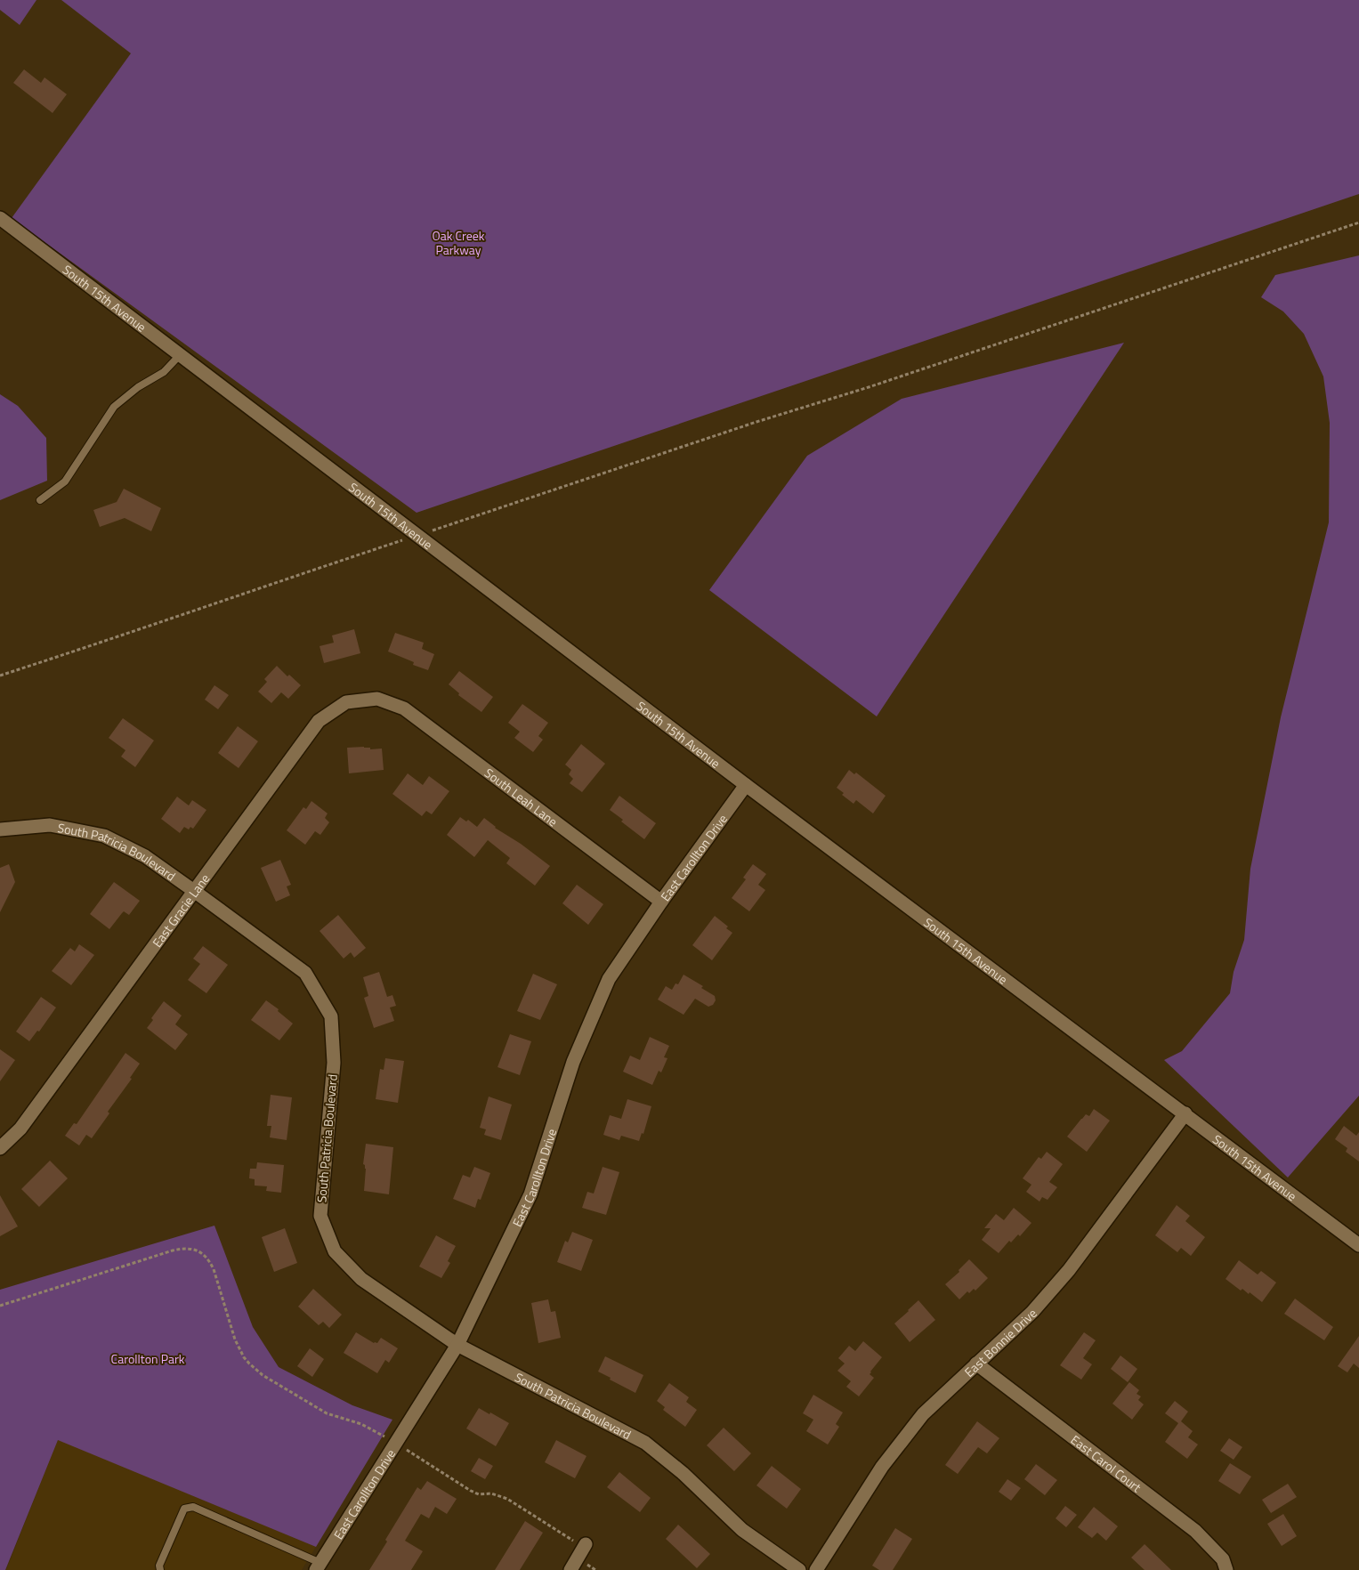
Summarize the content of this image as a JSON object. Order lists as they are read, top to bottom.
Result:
{
  "streets": {
    "street": [
      "South 15th Avenue",
      "South Leah Lane",
      "South Patricia Boulevard",
      "East Carollton Drive",
      "East Gracie Lane",
      "East Bonnie Drive",
      "East Carol Court"
    ]
  },
  "crossings": [
    ["South 15th Avenue", "East Carollton Drive"],
    ["South 15th Avenue", "East Bonnie Drive"],
    ["South Leah Lane", "East Carollton Drive"],
    ["South Leah Lane", "East Gracie Lane"],
    ["South Patricia Boulevard", "East Carollton Drive"],
    ["South Patricia Boulevard", "East Gracie Lane"],
    ["East Bonnie Drive", "East Carol Court"]
  ],
  "parks": ["Oak Creek Parkway", "Carollton Park"]
}
